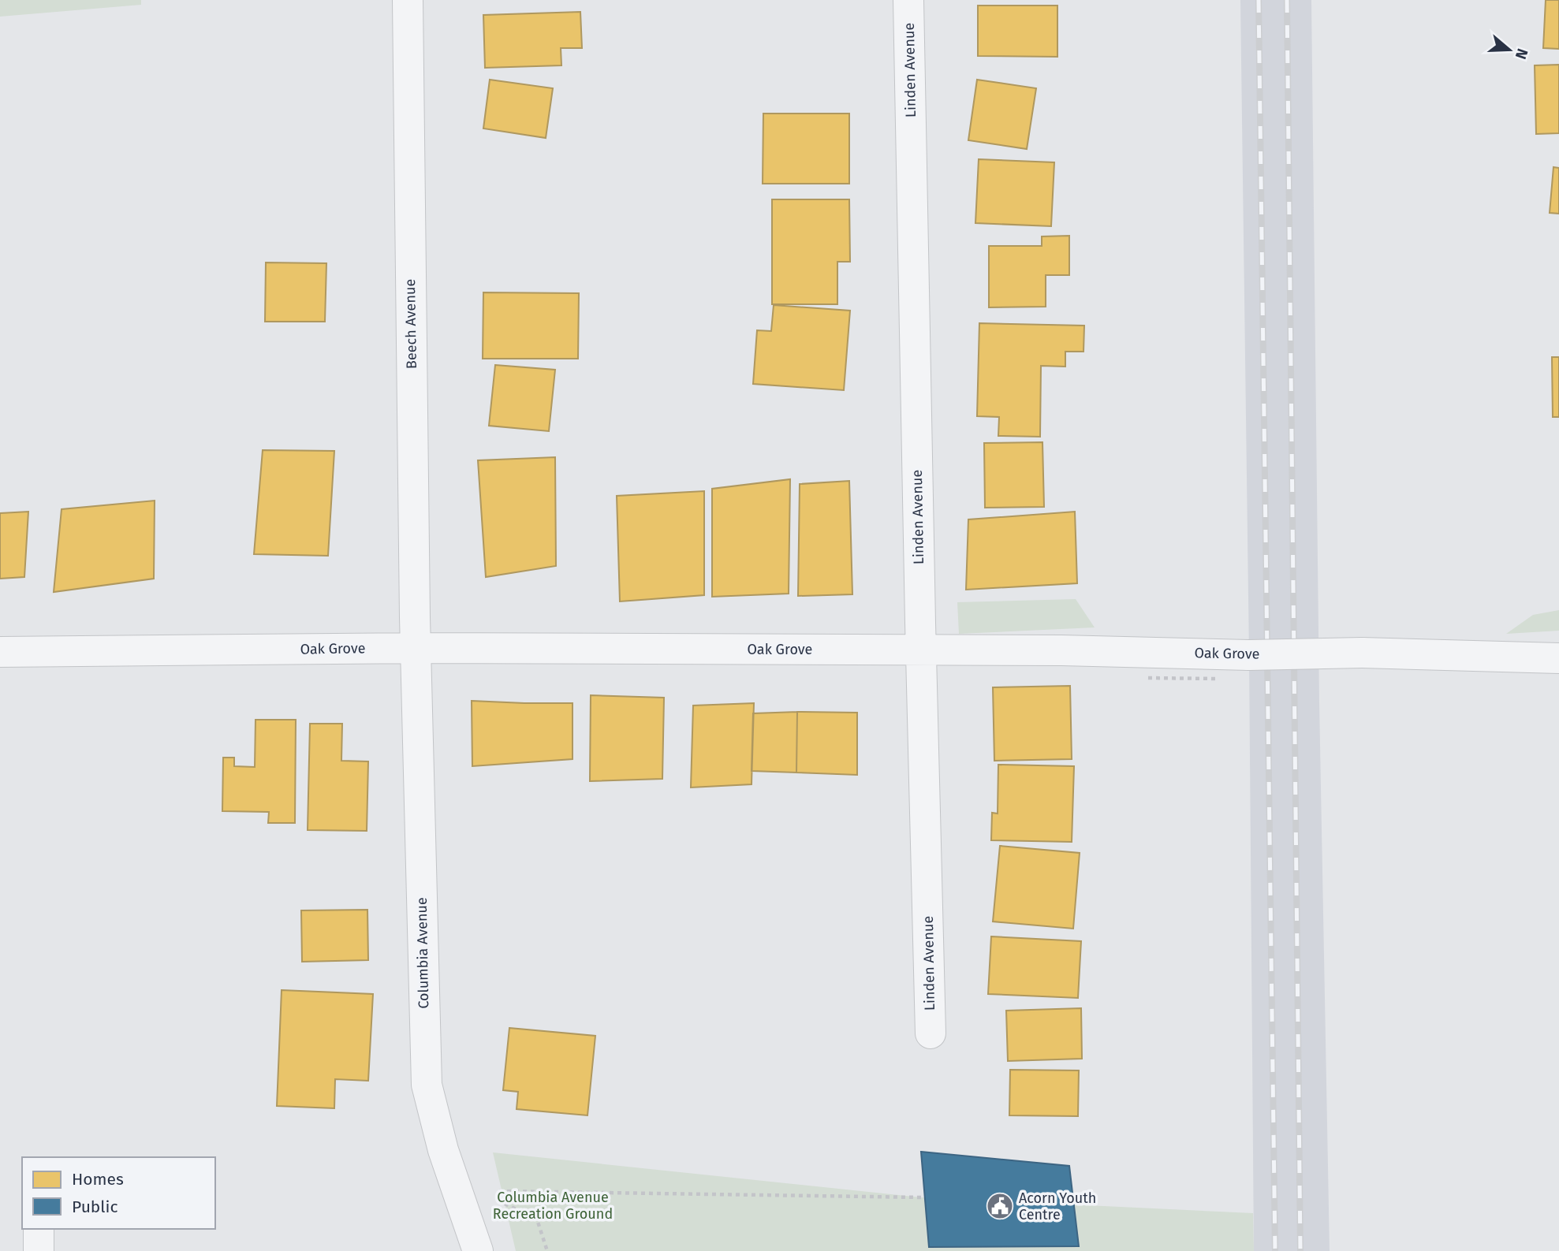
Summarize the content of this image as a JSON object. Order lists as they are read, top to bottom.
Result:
{
  "streets": {
    "street": [
      "Linden Avenue",
      "Beech Avenue",
      "Oak Grove",
      "Columbia Avenue"
    ]
  },
  "crossings": [
    ["Linden Avenue", "Oak Grove"],
    ["Beech Avenue", "Oak Grove"],
    ["Beech Avenue", "Columbia Avenue"],
    ["Oak Grove", "Columbia Avenue"]
  ],
  "parks": ["Columbia Avenue Recreation Ground"],
  "places": {
    "public building": ["Acorn Youth Centre"]
  },
  "legend": ["Homes", "Public"],
  "north": "right"
}
